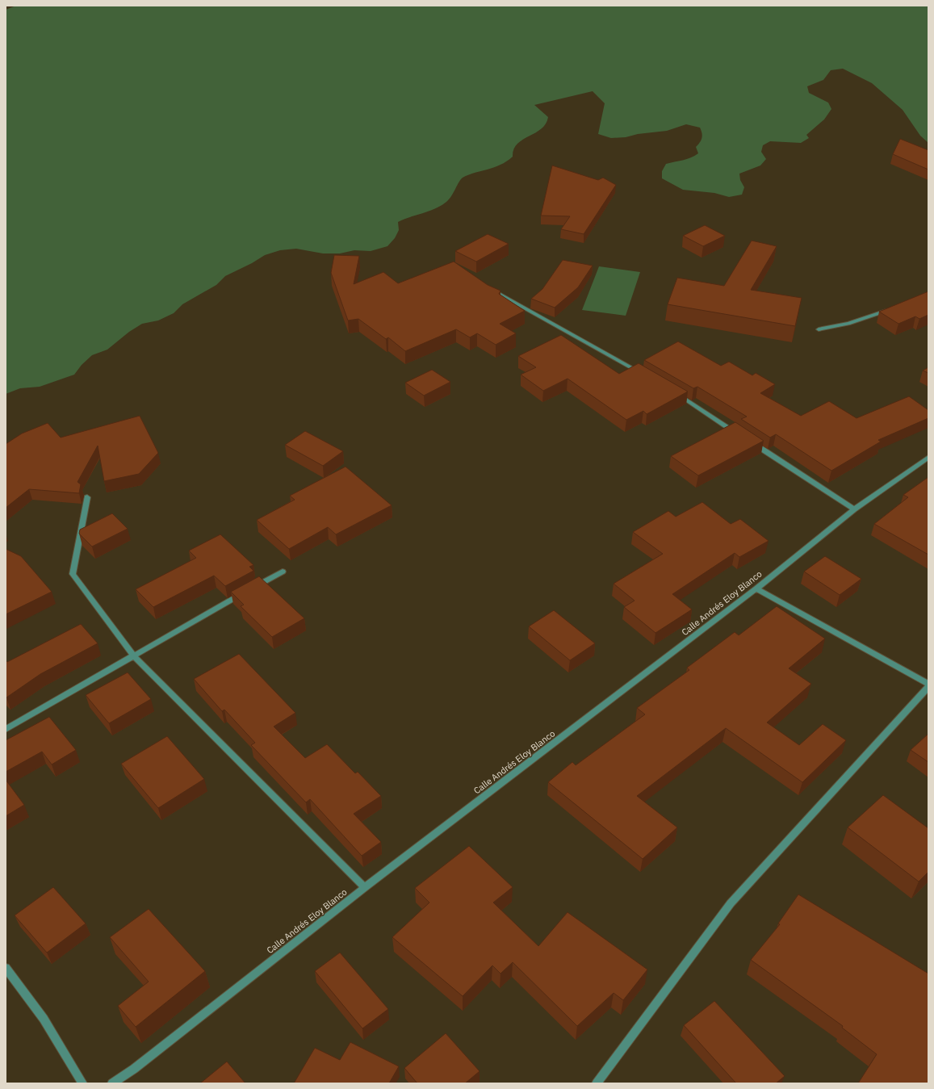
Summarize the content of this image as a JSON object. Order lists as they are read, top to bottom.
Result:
{
  "streets": {
    "street": ["Calle Andrés Eloy Blanco"]
  }
}
